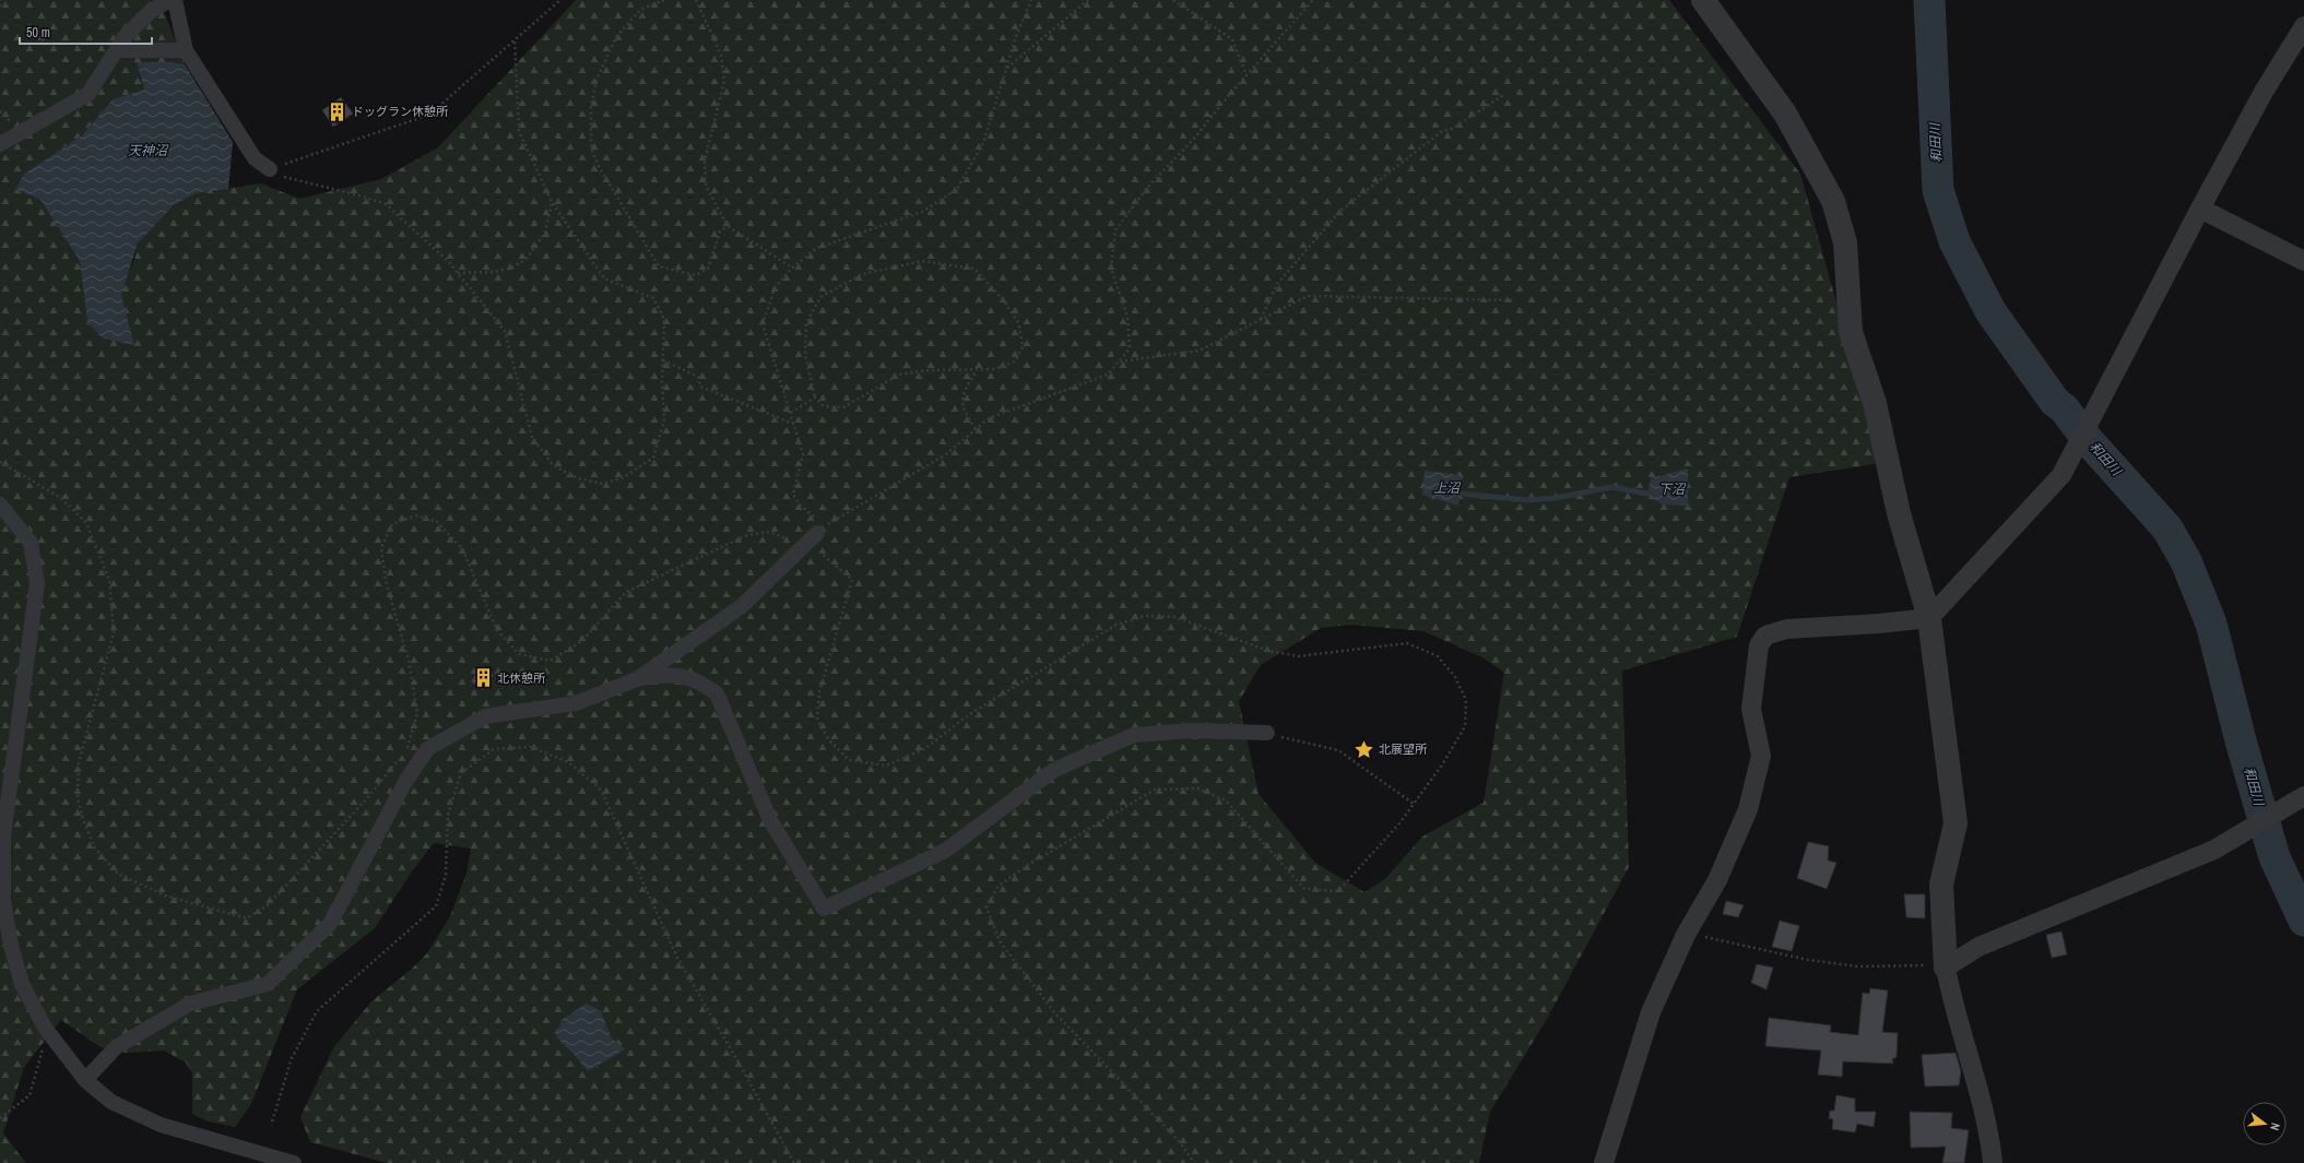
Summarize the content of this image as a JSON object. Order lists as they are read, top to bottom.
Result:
{
  "water": [
    "和田川",
    "天神沼",
    "上沼",
    "下沼"
  ],
  "places": {
    "building": ["ドッグラン休憩所", "北休憩所"],
    "place": ["北展望所"]
  },
  "scale_bar": "50 m",
  "north": "right"
}
